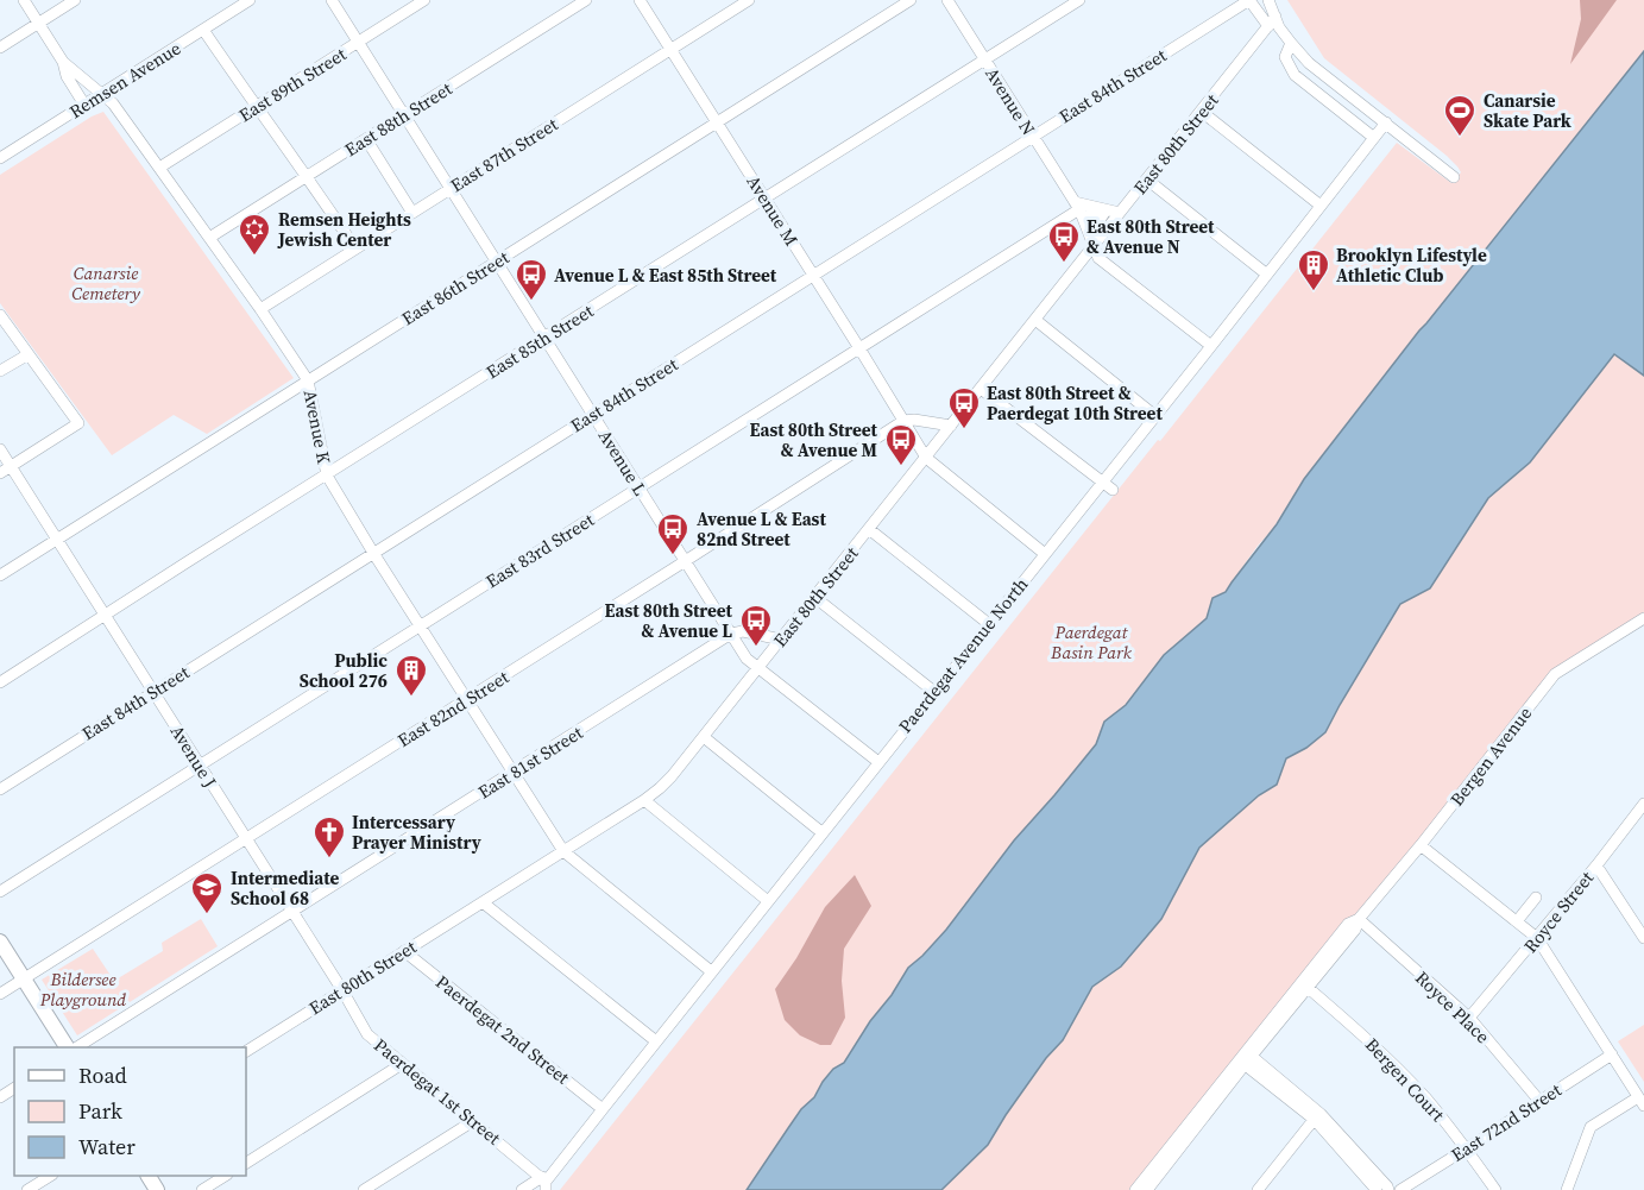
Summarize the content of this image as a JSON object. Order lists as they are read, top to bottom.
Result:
{
  "streets": {
    "street": [
      "Remsen Avenue",
      "East 89th Street",
      "East 84th Street",
      "Avenue N",
      "East 88th Street",
      "East 80th Street",
      "East 87th Street",
      "Avenue M",
      "East 86th Street",
      "East 85th Street",
      "Avenue K",
      "Avenue L",
      "East 83rd Street",
      "Paerdegat Avenue North",
      "East 82nd Street",
      "Avenue J",
      "Bergen Avenue",
      "East 81st Street",
      "Royce Street",
      "Royce Place",
      "Paerdegat 2nd Street",
      "Bergen Court",
      "Paerdegat 1st Street",
      "East 72nd Street"
    ]
  },
  "crossings": [
    ["Remsen Avenue", "Avenue K"],
    ["East 89th Street", "Avenue K"],
    ["East 89th Street", "Avenue L"],
    ["East 84th Street", "Avenue N"],
    ["East 84th Street", "Avenue M"],
    ["East 84th Street", "Avenue K"],
    ["East 84th Street", "Avenue L"],
    ["East 84th Street", "Avenue J"],
    ["Avenue N", "East 80th Street"],
    ["Avenue N", "East 85th Street"],
    ["Avenue N", "East 83rd Street"],
    ["Avenue N", "Paerdegat Avenue North"],
    ["East 88th Street", "Avenue K"],
    ["East 88th Street", "Avenue L"],
    ["East 80th Street", "Avenue M"],
    ["East 80th Street", "Avenue K"],
    ["East 80th Street", "Avenue L"],
    ["East 80th Street", "Avenue J"],
    ["East 80th Street", "Paerdegat 2nd Street"],
    ["East 80th Street", "Paerdegat 1st Street"],
    ["East 87th Street", "Avenue M"],
    ["East 87th Street", "Avenue K"],
    ["East 87th Street", "Avenue L"],
    ["Avenue M", "East 86th Street"],
    ["Avenue M", "East 85th Street"],
    ["Avenue M", "East 83rd Street"],
    ["Avenue M", "Paerdegat Avenue North"],
    ["Avenue M", "East 82nd Street"],
    ["East 86th Street", "Avenue K"],
    ["East 86th Street", "Avenue L"],
    ["East 86th Street", "Avenue J"],
    ["East 85th Street", "Avenue K"],
    ["East 85th Street", "Avenue L"],
    ["East 85th Street", "Avenue J"],
    ["Avenue K", "East 83rd Street"],
    ["Avenue K", "Paerdegat Avenue North"],
    ["Avenue K", "East 82nd Street"],
    ["Avenue K", "East 81st Street"],
    ["Avenue L", "East 83rd Street"],
    ["Avenue L", "Paerdegat Avenue North"],
    ["Avenue L", "East 82nd Street"],
    ["Avenue L", "East 81st Street"],
    ["East 83rd Street", "Avenue J"],
    ["Paerdegat Avenue North", "Paerdegat 2nd Street"],
    ["Paerdegat Avenue North", "Paerdegat 1st Street"],
    ["East 82nd Street", "Avenue J"],
    ["Avenue J", "East 81st Street"],
    ["Avenue J", "Paerdegat 1st Street"],
    ["Bergen Avenue", "Royce Place"],
    ["Bergen Avenue", "Bergen Court"],
    ["Royce Street", "Royce Place"],
    ["Royce Place", "East 72nd Street"],
    ["Bergen Court", "East 72nd Street"]
  ],
  "parks": ["Canarsie Cemetery", "Paerdegat Basin Park", "Bildersee Playground"],
  "places": {
    "sports": ["Canarsie Skate Park"],
    "synagogue": ["Remsen Heights Jewish Center"],
    "bus stop": [
      "East 80th Street & Avenue N",
      "Avenue L & East 85th Street",
      "East 80th Street & Paerdegat 10th Street",
      "East 80th Street & Avenue M",
      "Avenue L & East 82nd Street",
      "East 80th Street & Avenue L"
    ],
    "building": ["Brooklyn Lifestyle Athletic Club", "Public School 276"],
    "church": ["Intercessary Prayer Ministry"],
    "school or university": ["Intermediate School 68"]
  },
  "legend": ["Road", "Park", "Water"]
}
